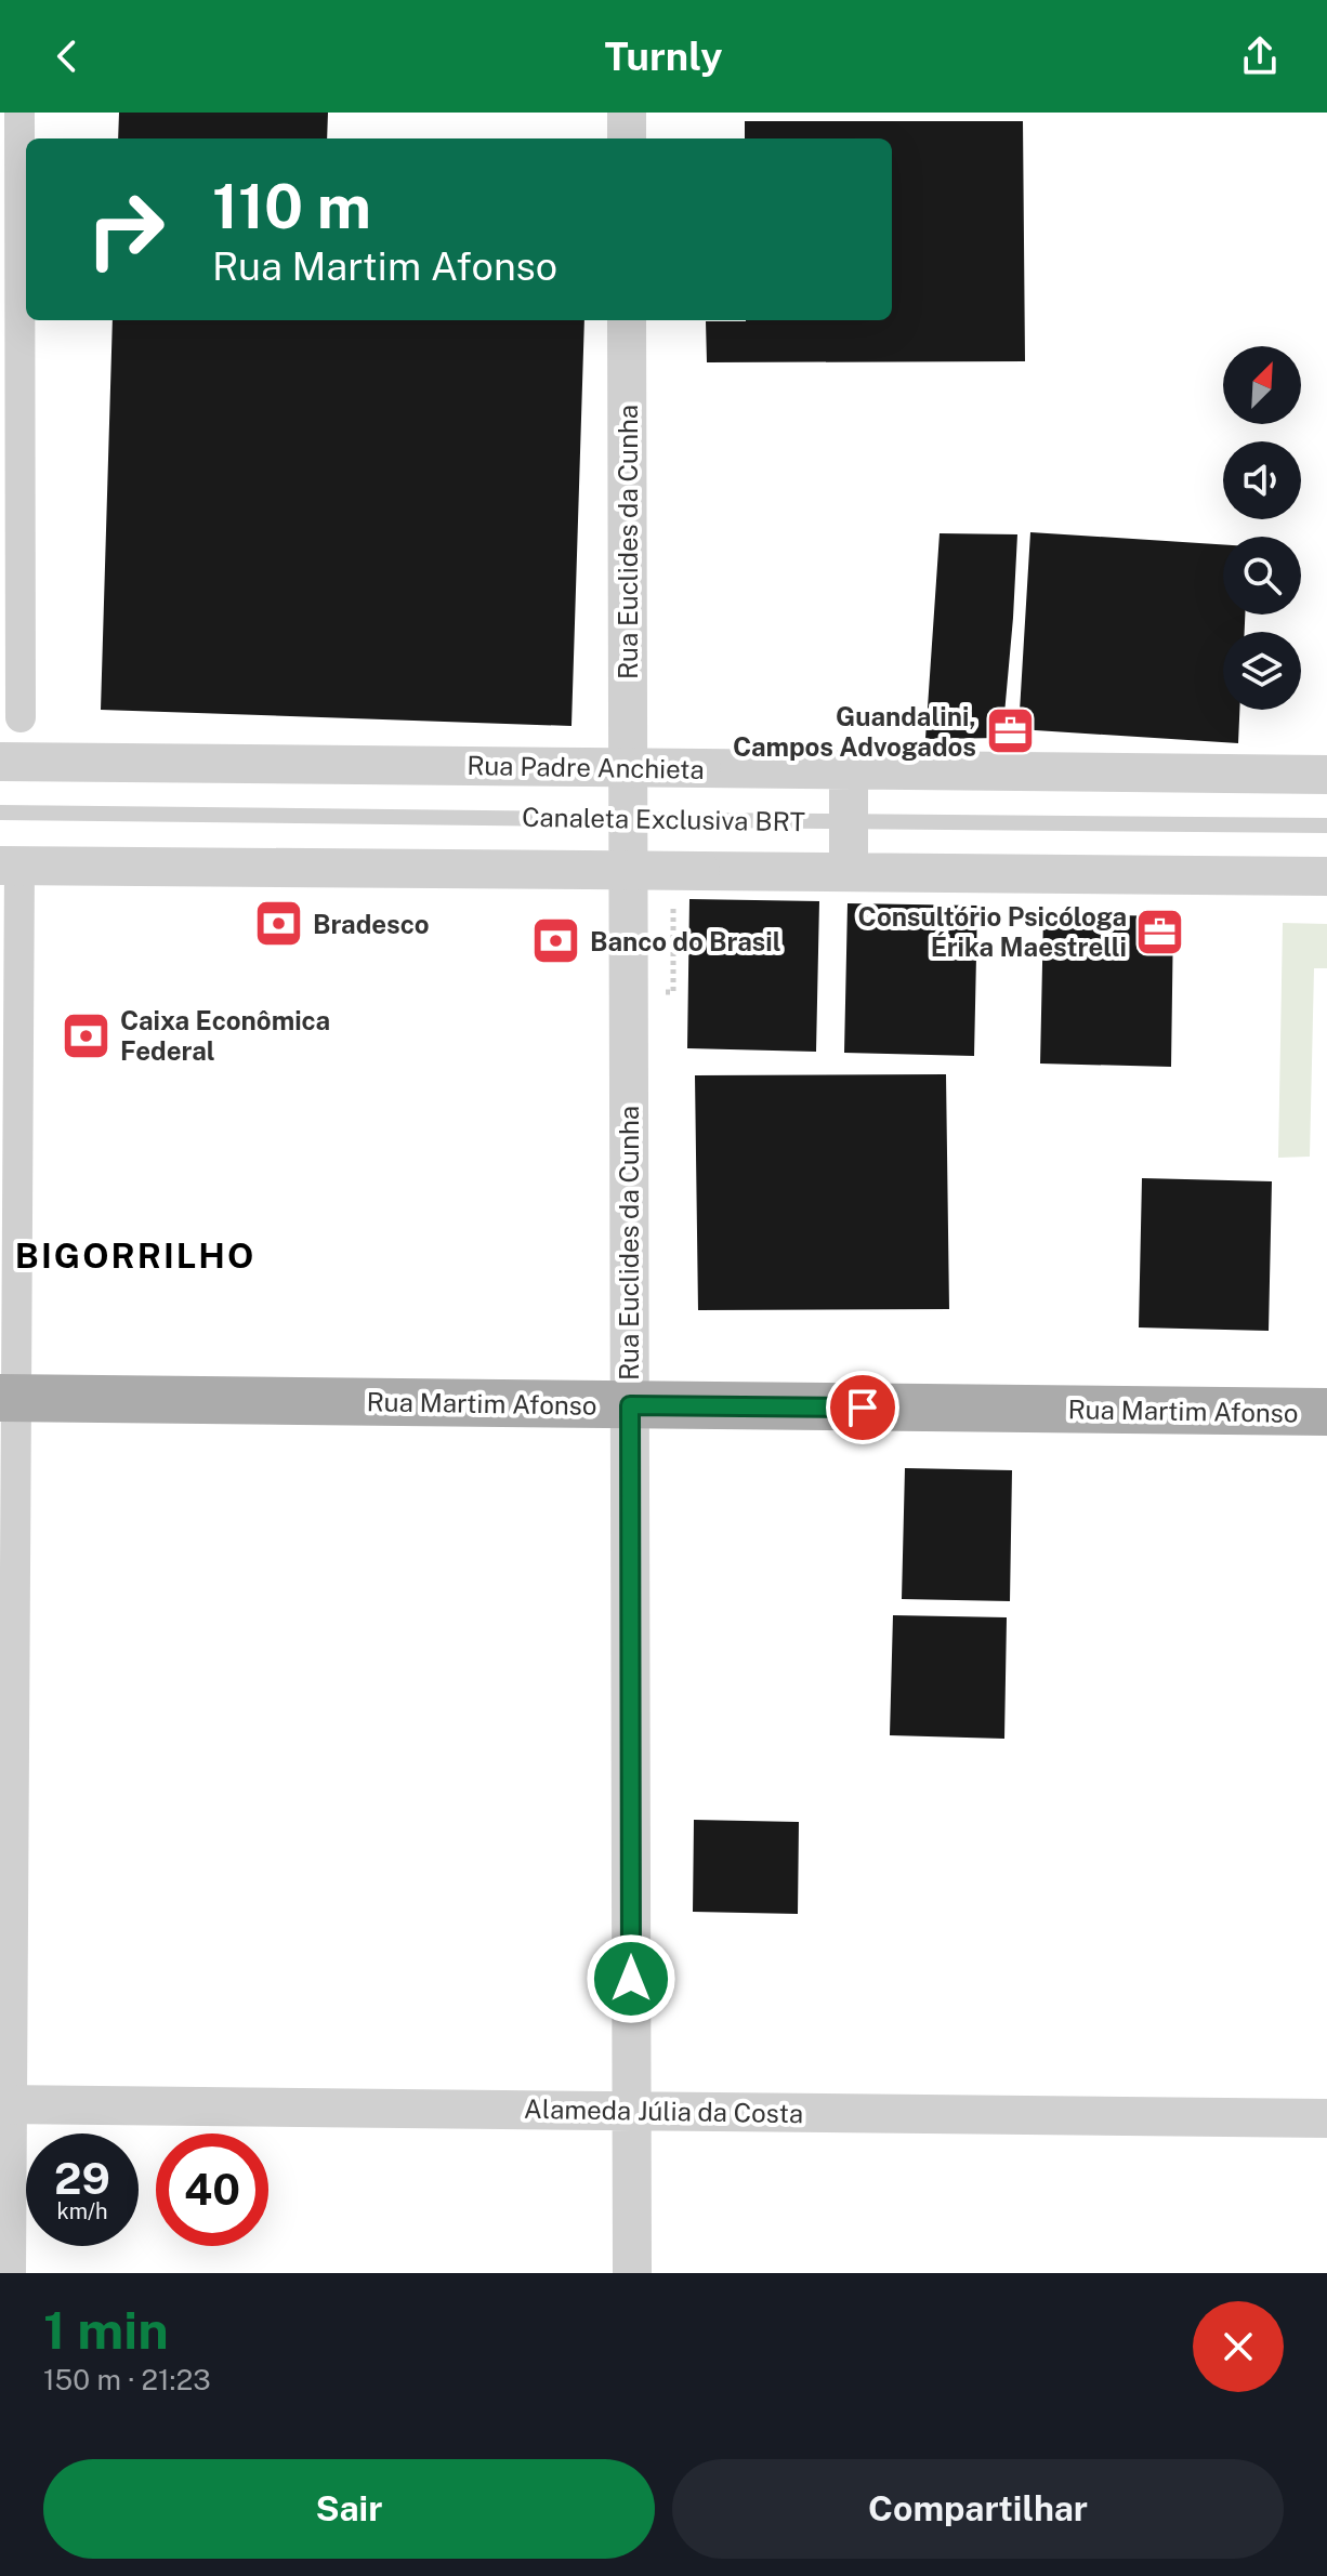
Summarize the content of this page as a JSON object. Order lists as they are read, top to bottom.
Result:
{
  "streets": {
    "main road": ["Rua Martim Afonso"],
    "street": ["Rua Euclides da Cunha", "Rua Padre Anchieta", "Alameda Júlia da Costa"],
    "lane": ["Canaleta Exclusiva BRT"]
  },
  "crossings": [
    ["Rua Euclides da Cunha", "Rua Martim Afonso"],
    ["Rua Euclides da Cunha", "Alameda Júlia da Costa"]
  ],
  "districts": ["BIGORRILHO"],
  "places": {
    "office": ["Guandalini, Campos Advogados", "Consultório Psicóloga Érika Maestrelli"],
    "bank": ["Bradesco", "Banco do Brasil", "Caixa Econômica Federal"]
  },
  "north": "top right",
  "page": {
    "header": "Turnly",
    "turn": ["110 m", "Rua Martim Afonso"],
    "speed": "29 km/h",
    "limit": "40",
    "heading": ["1 min", "150 m · 21:23"],
    "buttons": ["Sair", "Compartilhar"]
  }
}
